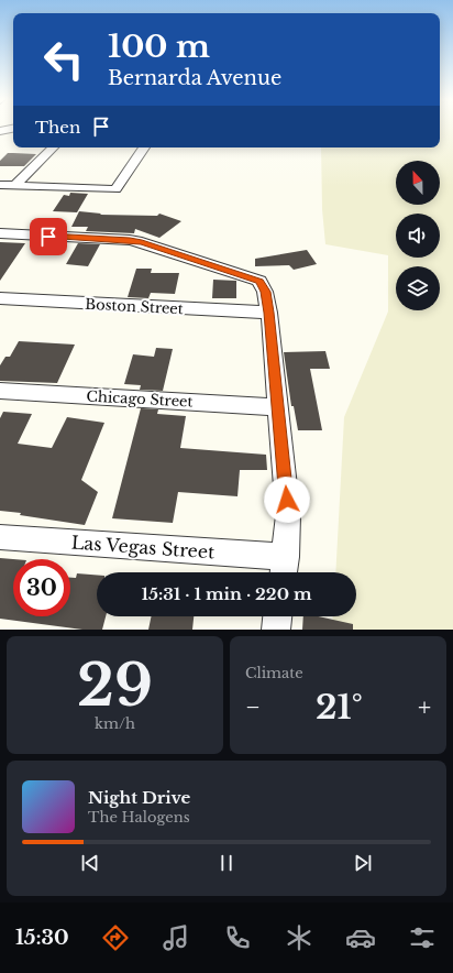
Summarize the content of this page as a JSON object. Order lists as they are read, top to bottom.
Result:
{
  "streets": {
    "street": ["Boston Street", "Chicago Street", "Las Vegas Street"]
  },
  "north": "top",
  "page": {
    "turn": ["100 m", "Bernarda Avenue"],
    "then": "Then",
    "limit": "30",
    "trip": "15:31 · 1 min · 220 m",
    "tile": [
      ["29", "km/h"],
      "Climate"
    ],
    "heat": ["−", "21°", "+"],
    "song": ["Night Drive", "The Halogens"],
    "tabs": "15:30"
  }
}
